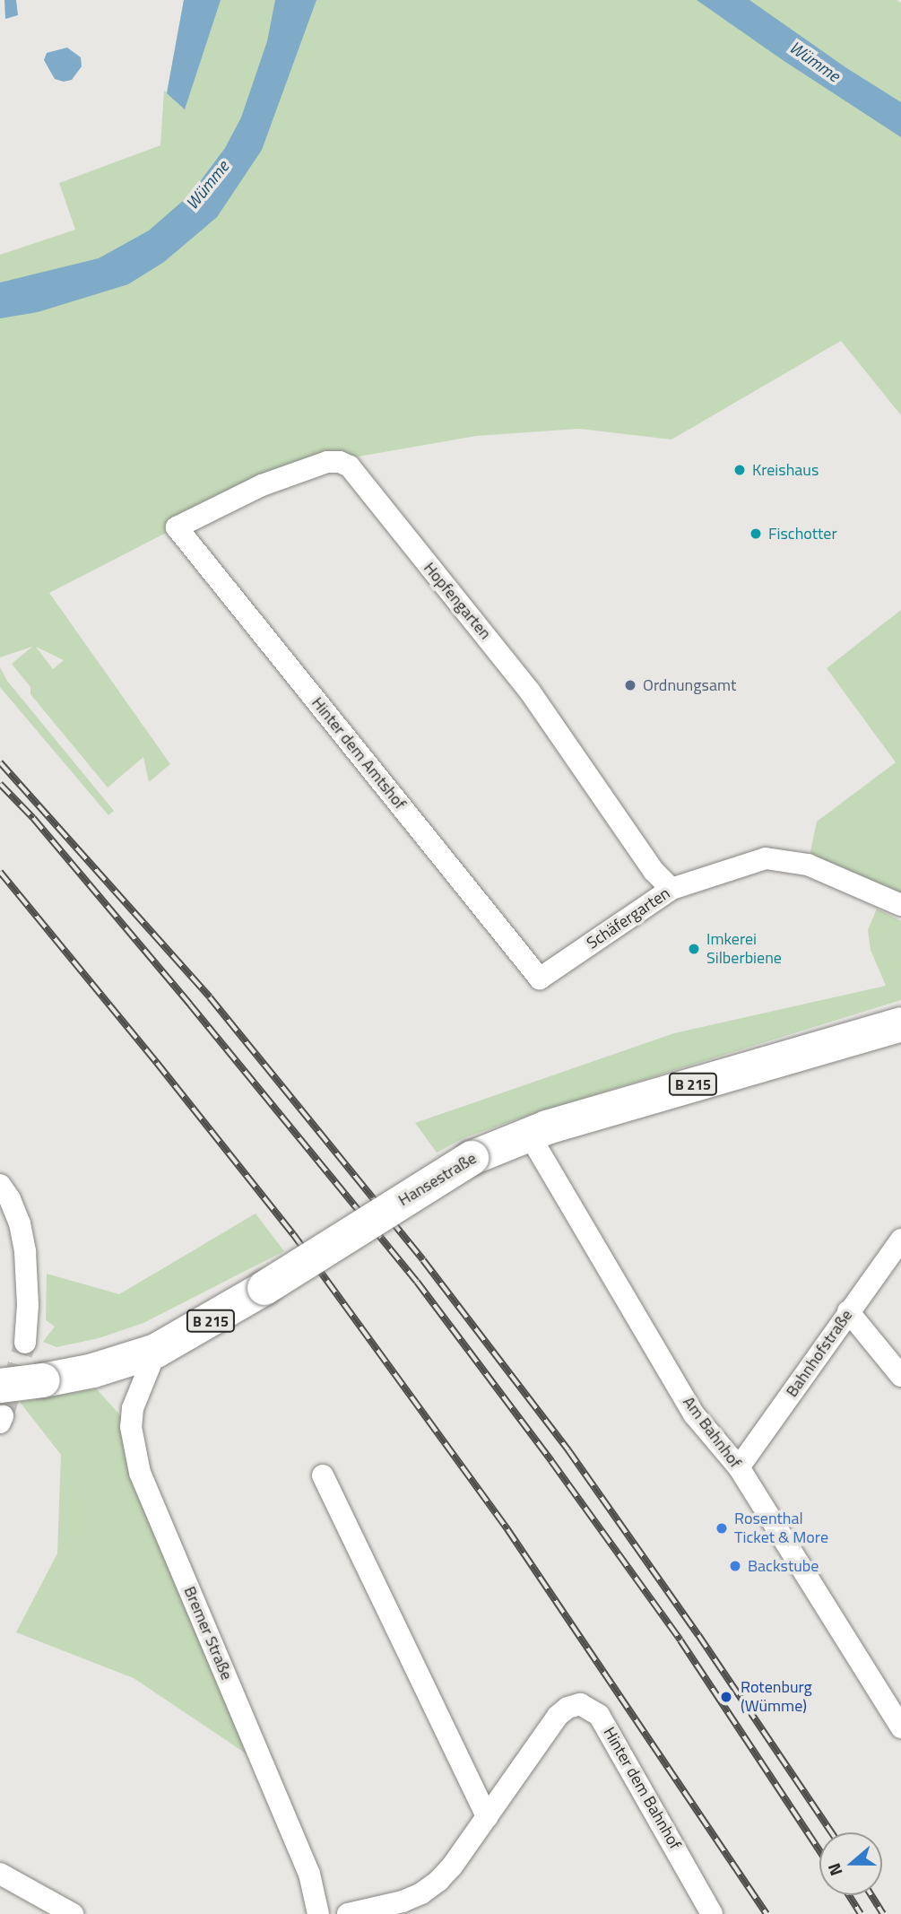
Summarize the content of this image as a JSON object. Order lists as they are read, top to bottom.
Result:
{
  "streets": {
    "main road": ["B 215", "Hansestraße"],
    "street": [
      "Hopfengarten",
      "Hinter dem Amtshof",
      "Schäfergarten",
      "Bahnhofstraße",
      "Am Bahnhof",
      "Bremer Straße",
      "Hinter dem Bahnhof"
    ]
  },
  "crossings": [
    ["Hopfengarten", "Hinter dem Amtshof"],
    ["Hopfengarten", "Schäfergarten"],
    ["Hinter dem Amtshof", "Schäfergarten"],
    ["Hansestraße", "Am Bahnhof"],
    ["Hansestraße", "Bremer Straße"],
    ["Bahnhofstraße", "Am Bahnhof"]
  ],
  "water": ["Wümme"],
  "places": [
    "Kreishaus",
    "Fischotter",
    "Ordnungsamt",
    "Imkerei Silberbiene",
    "Rosenthal Ticket & More",
    "Backstube",
    "Rotenburg (Wümme)"
  ],
  "north": "left"
}
